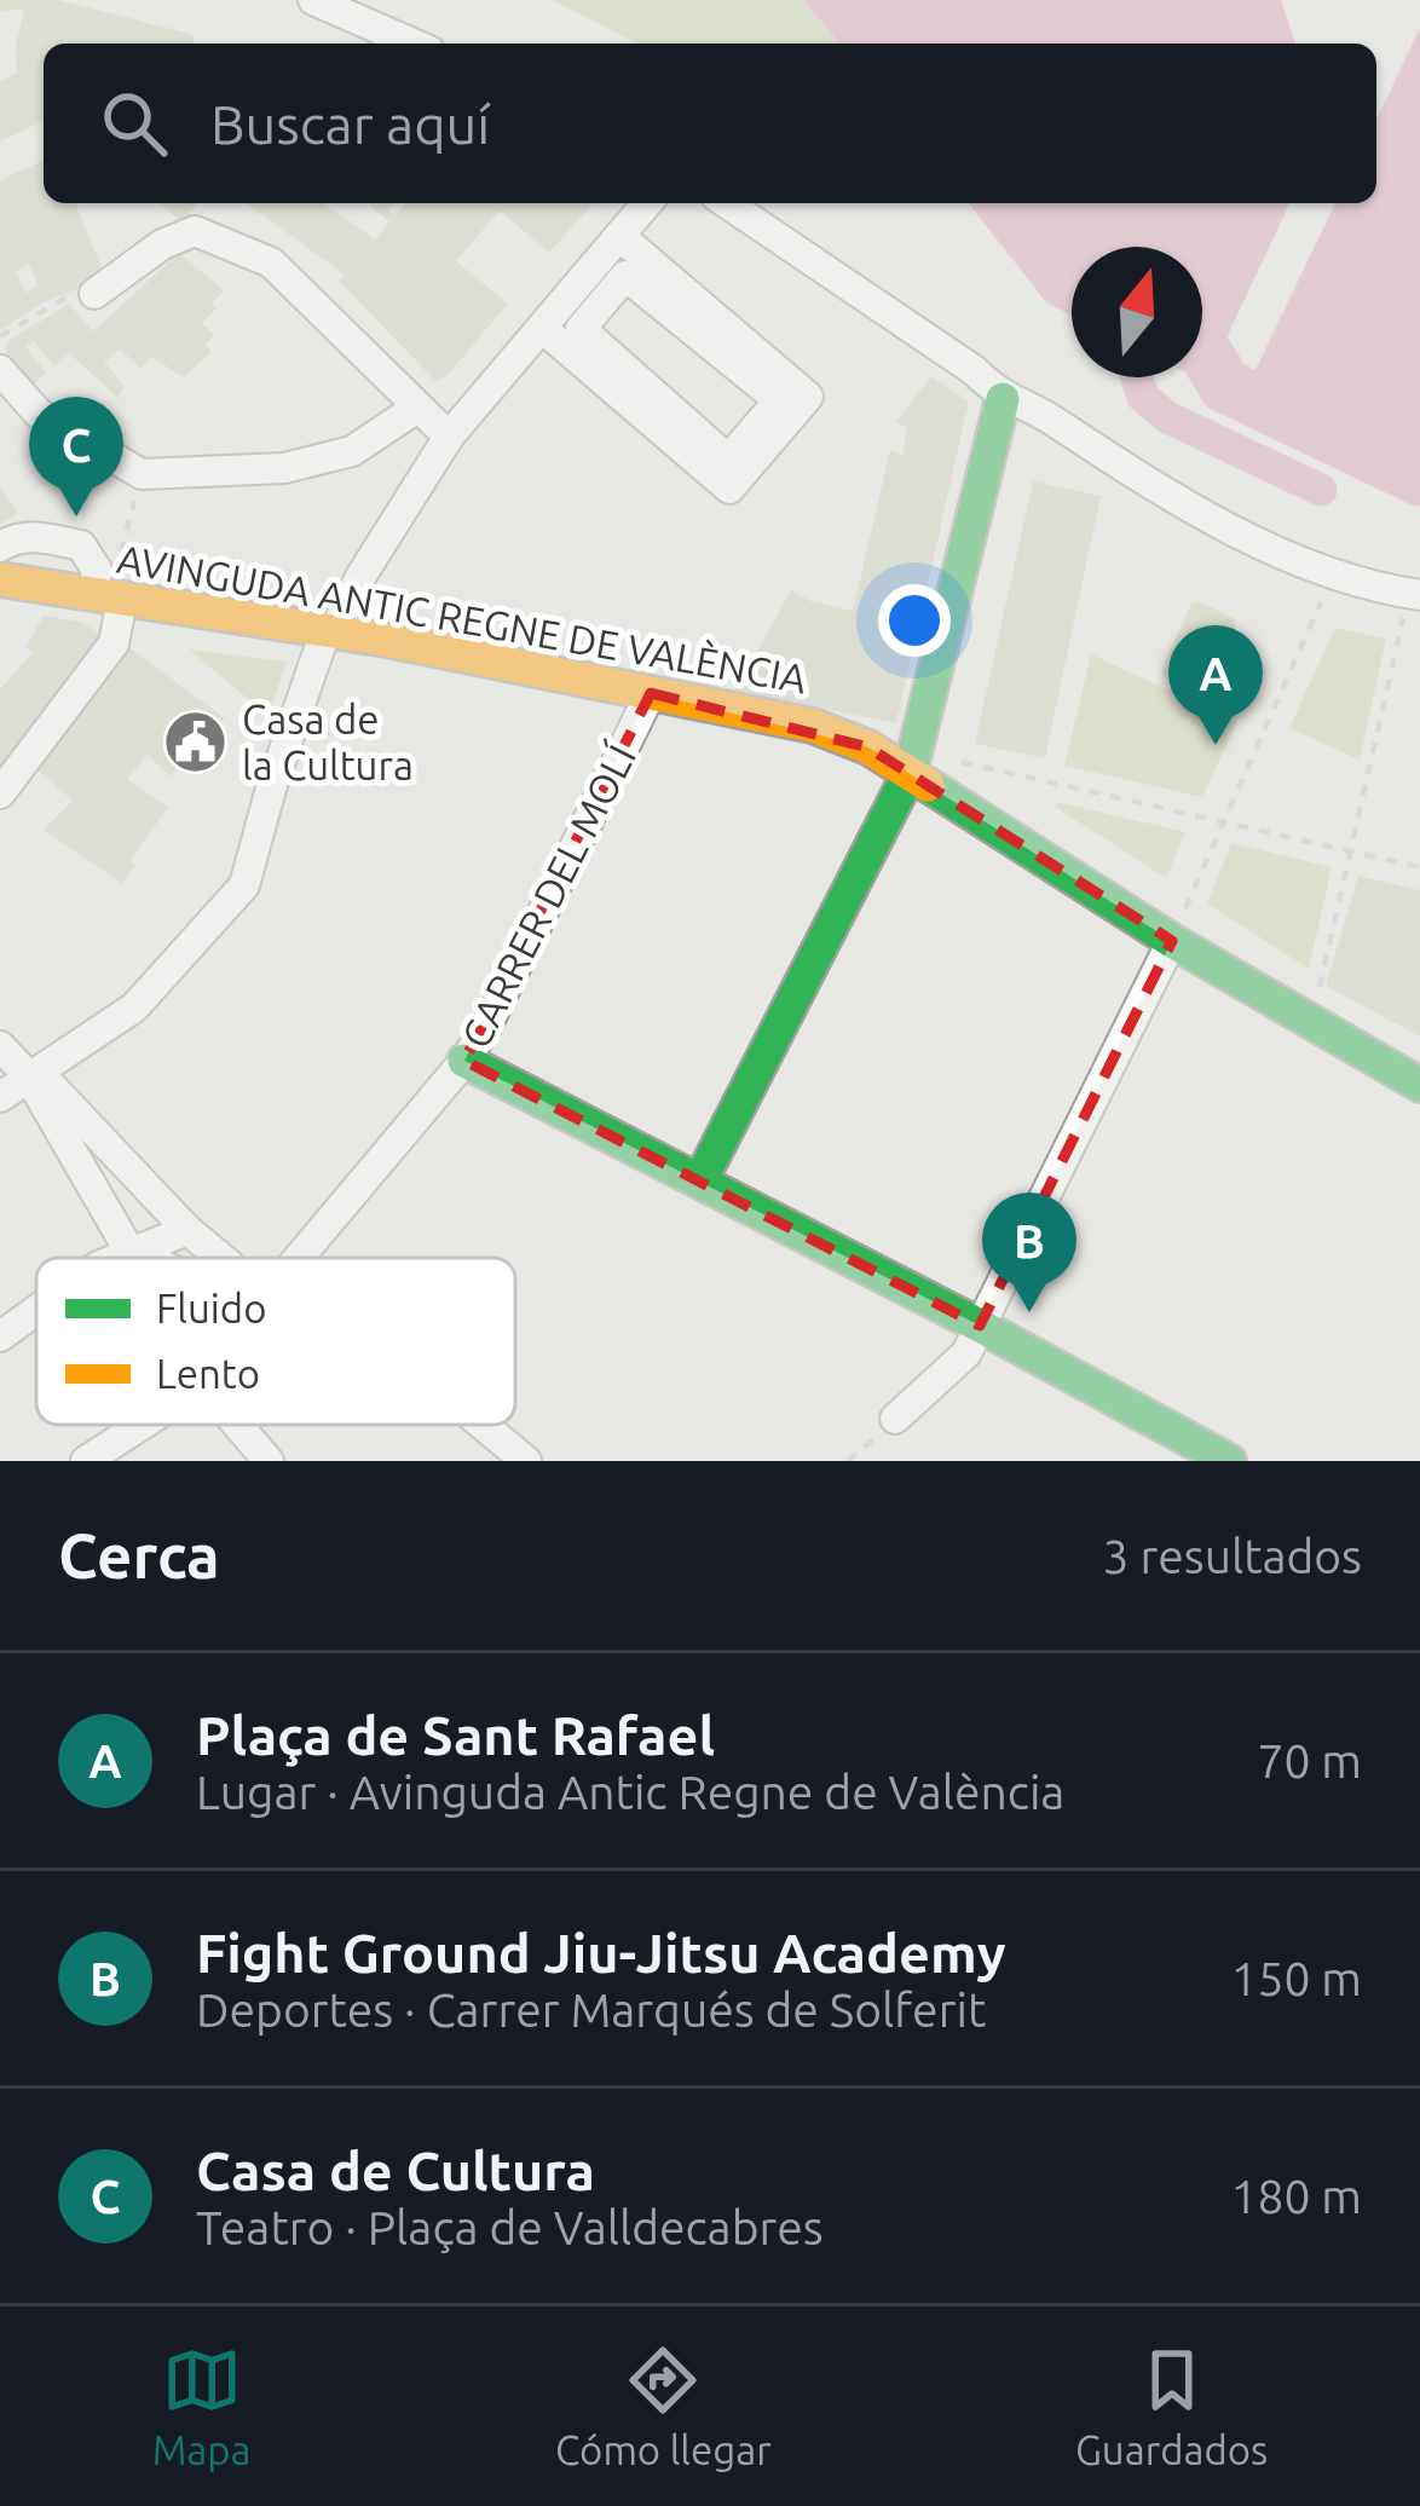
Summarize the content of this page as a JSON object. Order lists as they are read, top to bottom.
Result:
{
  "streets": {
    "street": ["AVINGUDA ANTIC REGNE DE VALÈNCIA", "CARRER DEL MOLÍ"]
  },
  "crossings": [
    ["AVINGUDA ANTIC REGNE DE VALÈNCIA", "CARRER DEL MOLÍ"]
  ],
  "places": {
    "public building": ["Casa de la Cultura"]
  },
  "legend": ["Fluido", "Lento"],
  "north": "top",
  "page": {
    "search": "Buscar aquí",
    "pins": ["C", "A", "B"],
    "heading": ["Cerca", "3 resultados"],
    "list": [
      {
        "mark": "A",
        "name": "Plaça de Sant Rafael",
        "note": "Lugar · Avinguda Antic Regne de València",
        "value": "70 m"
      },
      {
        "mark": "B",
        "name": "Fight Ground Jiu-Jitsu Academy",
        "note": "Deportes · Carrer Marqués de Solferit",
        "value": "150 m"
      },
      {
        "mark": "C",
        "name": "Casa de Cultura",
        "note": "Teatro · Plaça de Valldecabres",
        "value": "180 m"
      }
    ],
    "nav": ["Mapa", "Cómo llegar", "Guardados"]
  }
}
